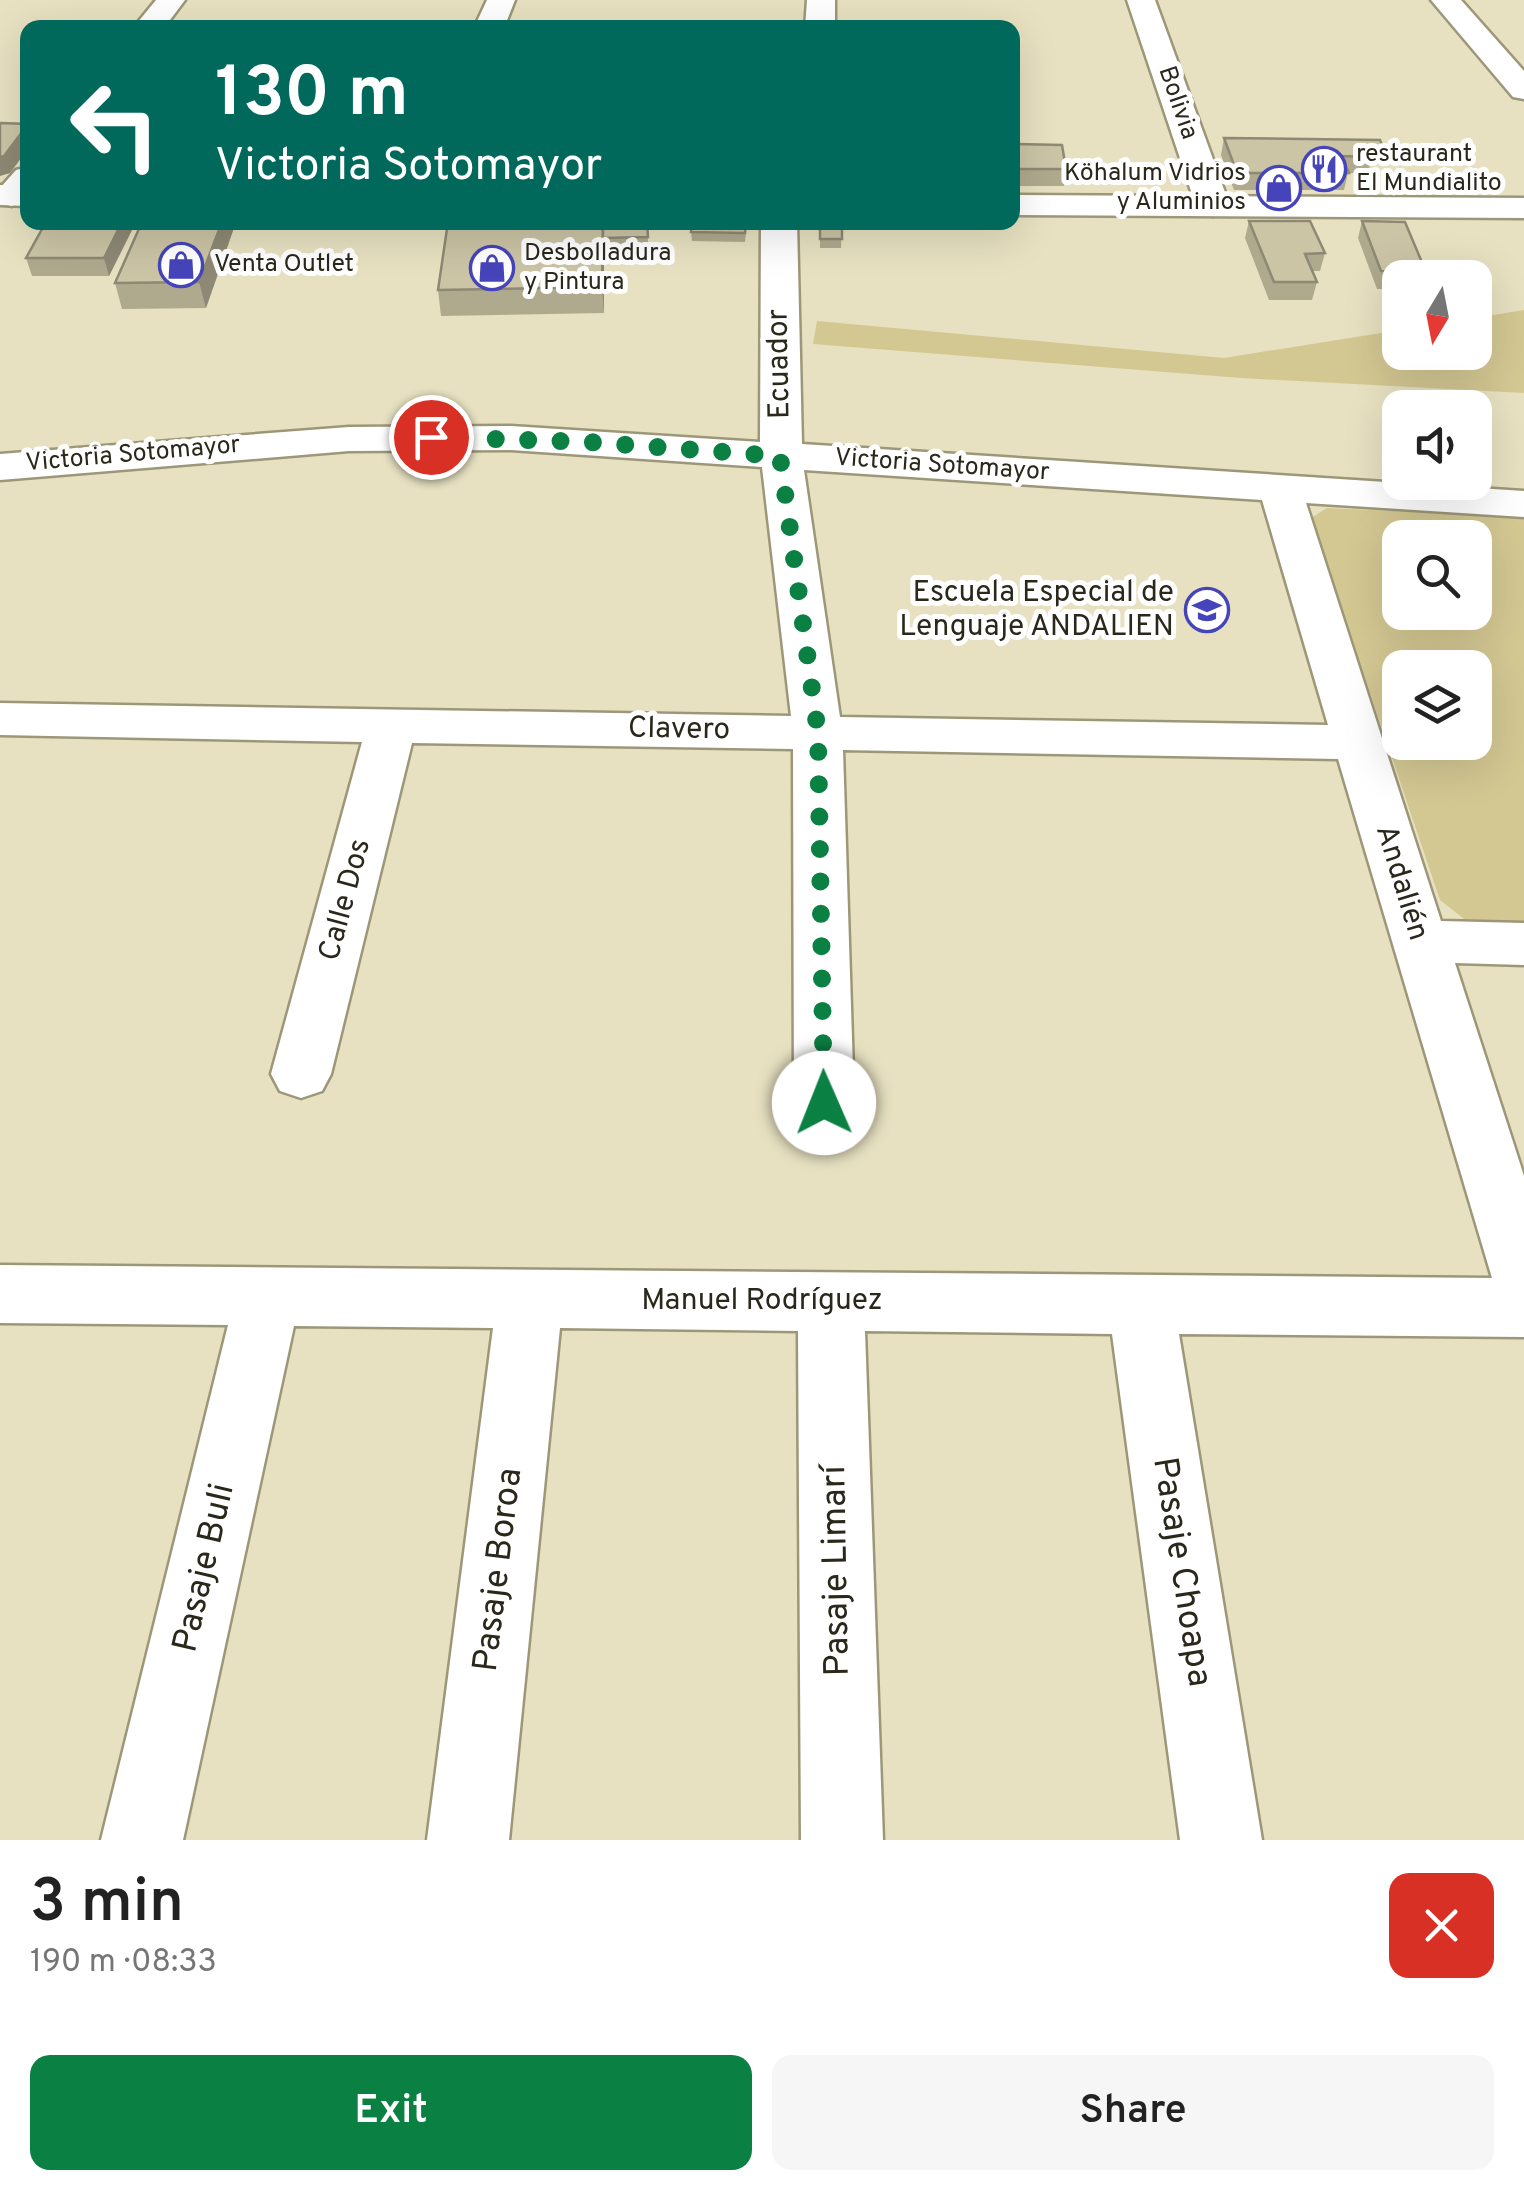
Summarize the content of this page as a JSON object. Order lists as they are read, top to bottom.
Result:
{
  "streets": {
    "street": [
      "Bolivia",
      "Ecuador",
      "Victoria Sotomayor",
      "Clavero",
      "Andalién",
      "Calle Dos",
      "Manuel Rodríguez",
      "Pasaje Buli",
      "Pasaje Boroa",
      "Pasaje Limarí",
      "Pasaje Choapa"
    ]
  },
  "crossings": [
    ["Ecuador", "Victoria Sotomayor"],
    ["Ecuador", "Clavero"],
    ["Victoria Sotomayor", "Andalién"],
    ["Clavero", "Andalién"],
    ["Clavero", "Calle Dos"],
    ["Manuel Rodríguez", "Pasaje Buli"],
    ["Manuel Rodríguez", "Pasaje Boroa"],
    ["Manuel Rodríguez", "Pasaje Limarí"],
    ["Manuel Rodríguez", "Pasaje Choapa"]
  ],
  "places": {
    "restaurant": ["restaurant El Mundialito"],
    "shop": ["Köhalum Vidrios y Aluminios", "Venta Outlet", "Desbolladura y Pintura"],
    "school or university": ["Escuela Especial de Lenguaje ANDALIEN"]
  },
  "north": "bottom",
  "page": {
    "turn": ["130 m", "Victoria Sotomayor"],
    "heading": ["3 min", "190 m · 08:33"],
    "buttons": ["Exit", "Share"]
  }
}
